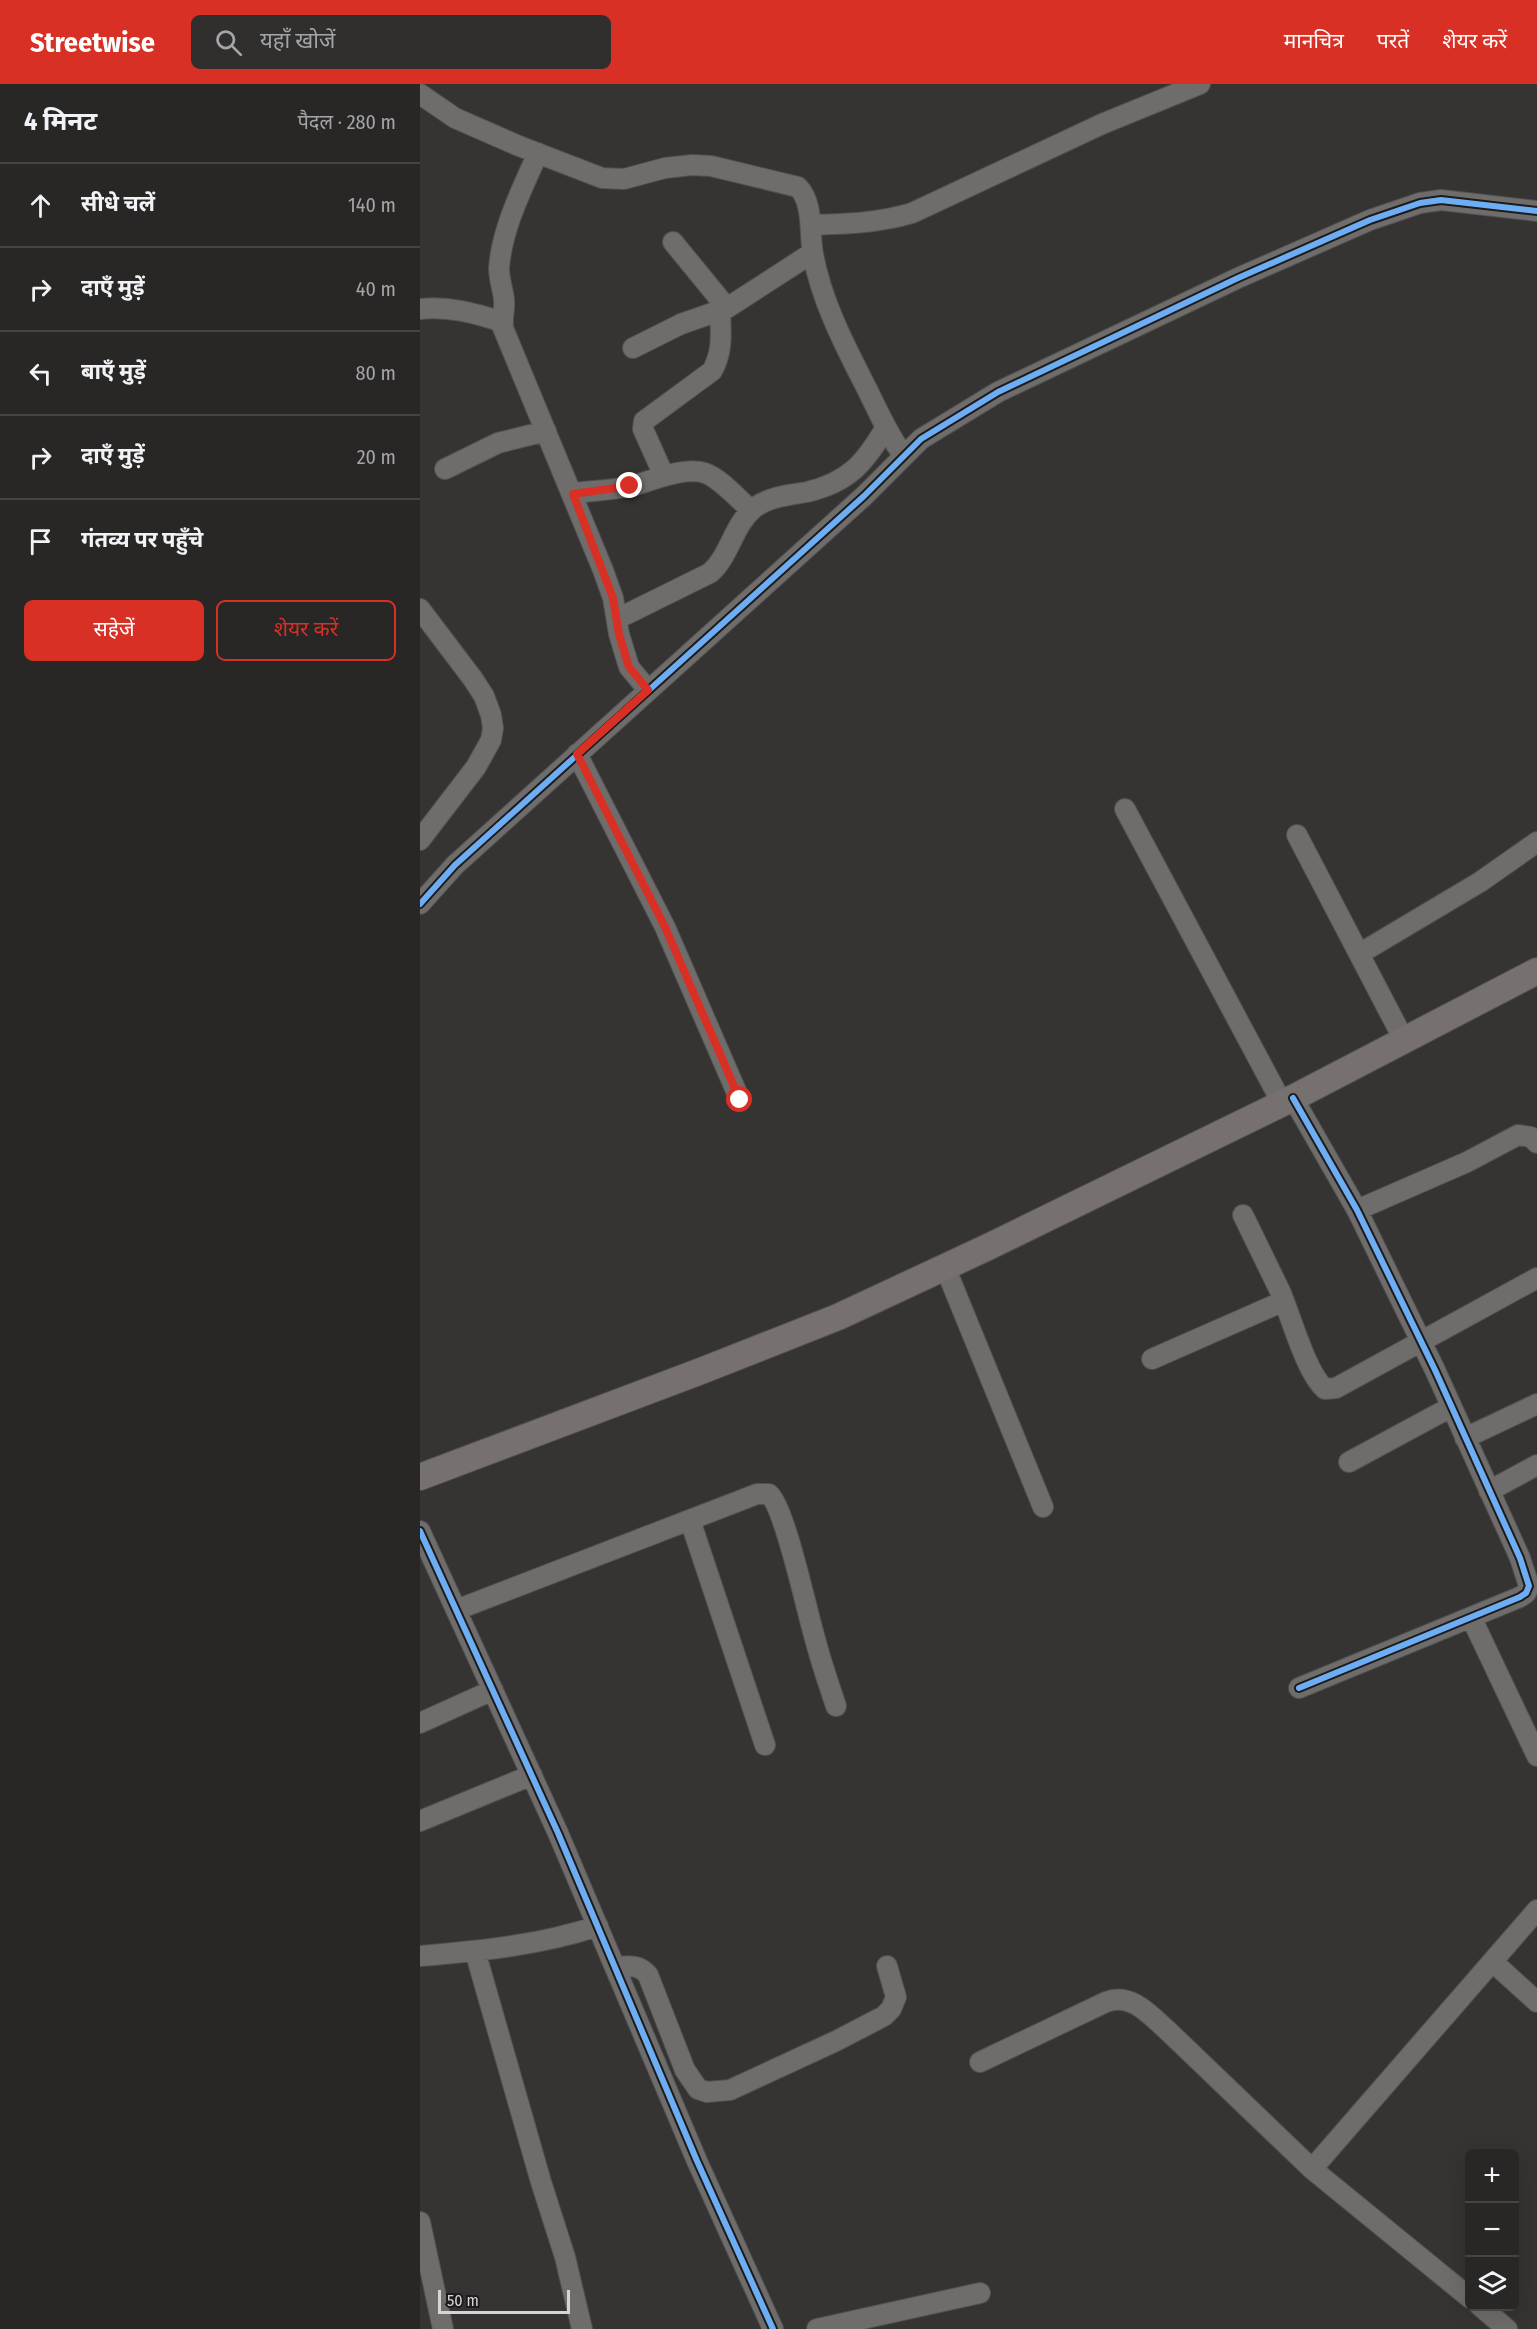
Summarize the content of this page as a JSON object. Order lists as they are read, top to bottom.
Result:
{
  "scale_bar": "50 m",
  "page": {
    "header": "Streetwise",
    "search": "यहाँ खोजें",
    "nav": ["मानचित्र", "परतें", "शेयर करें"],
    "heading": ["4 मिनट", "पैदल · 280 m"],
    "list": [
      ["सीधे चलें", "140 m"],
      ["दाएँ मुड़ें", "40 m"],
      ["बाएँ मुड़ें", "80 m"],
      ["दाएँ मुड़ें", "20 m"],
      "गंतव्य पर पहुँचे"
    ],
    "buttons": ["सहेजें", "शेयर करें"],
    "map_buttons": ["+", "−"],
    "scale": "50 m"
  }
}
